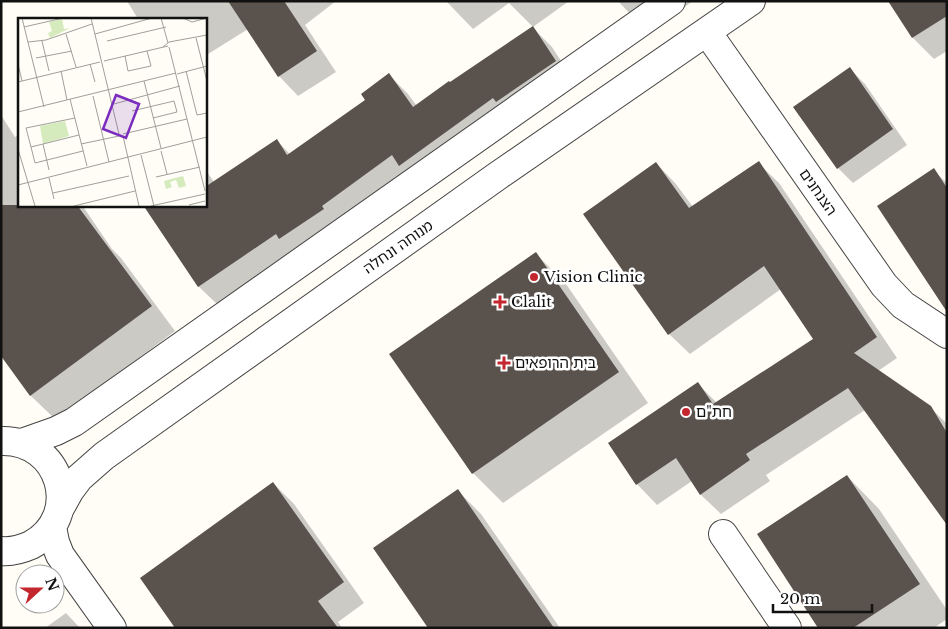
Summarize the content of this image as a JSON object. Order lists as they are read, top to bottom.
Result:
{
  "streets": {
    "street": ["הצנחנים", "מנוחה ונחלה"]
  },
  "crossings": [
    ["הצנחנים", "מנוחה ונחלה"]
  ],
  "places": {
    "other": ["Vision Clinic", "חת\"ם"],
    "health": ["Clalit", "בית הרופאים"]
  },
  "scale_bar": "20 m",
  "north": "right"
}
